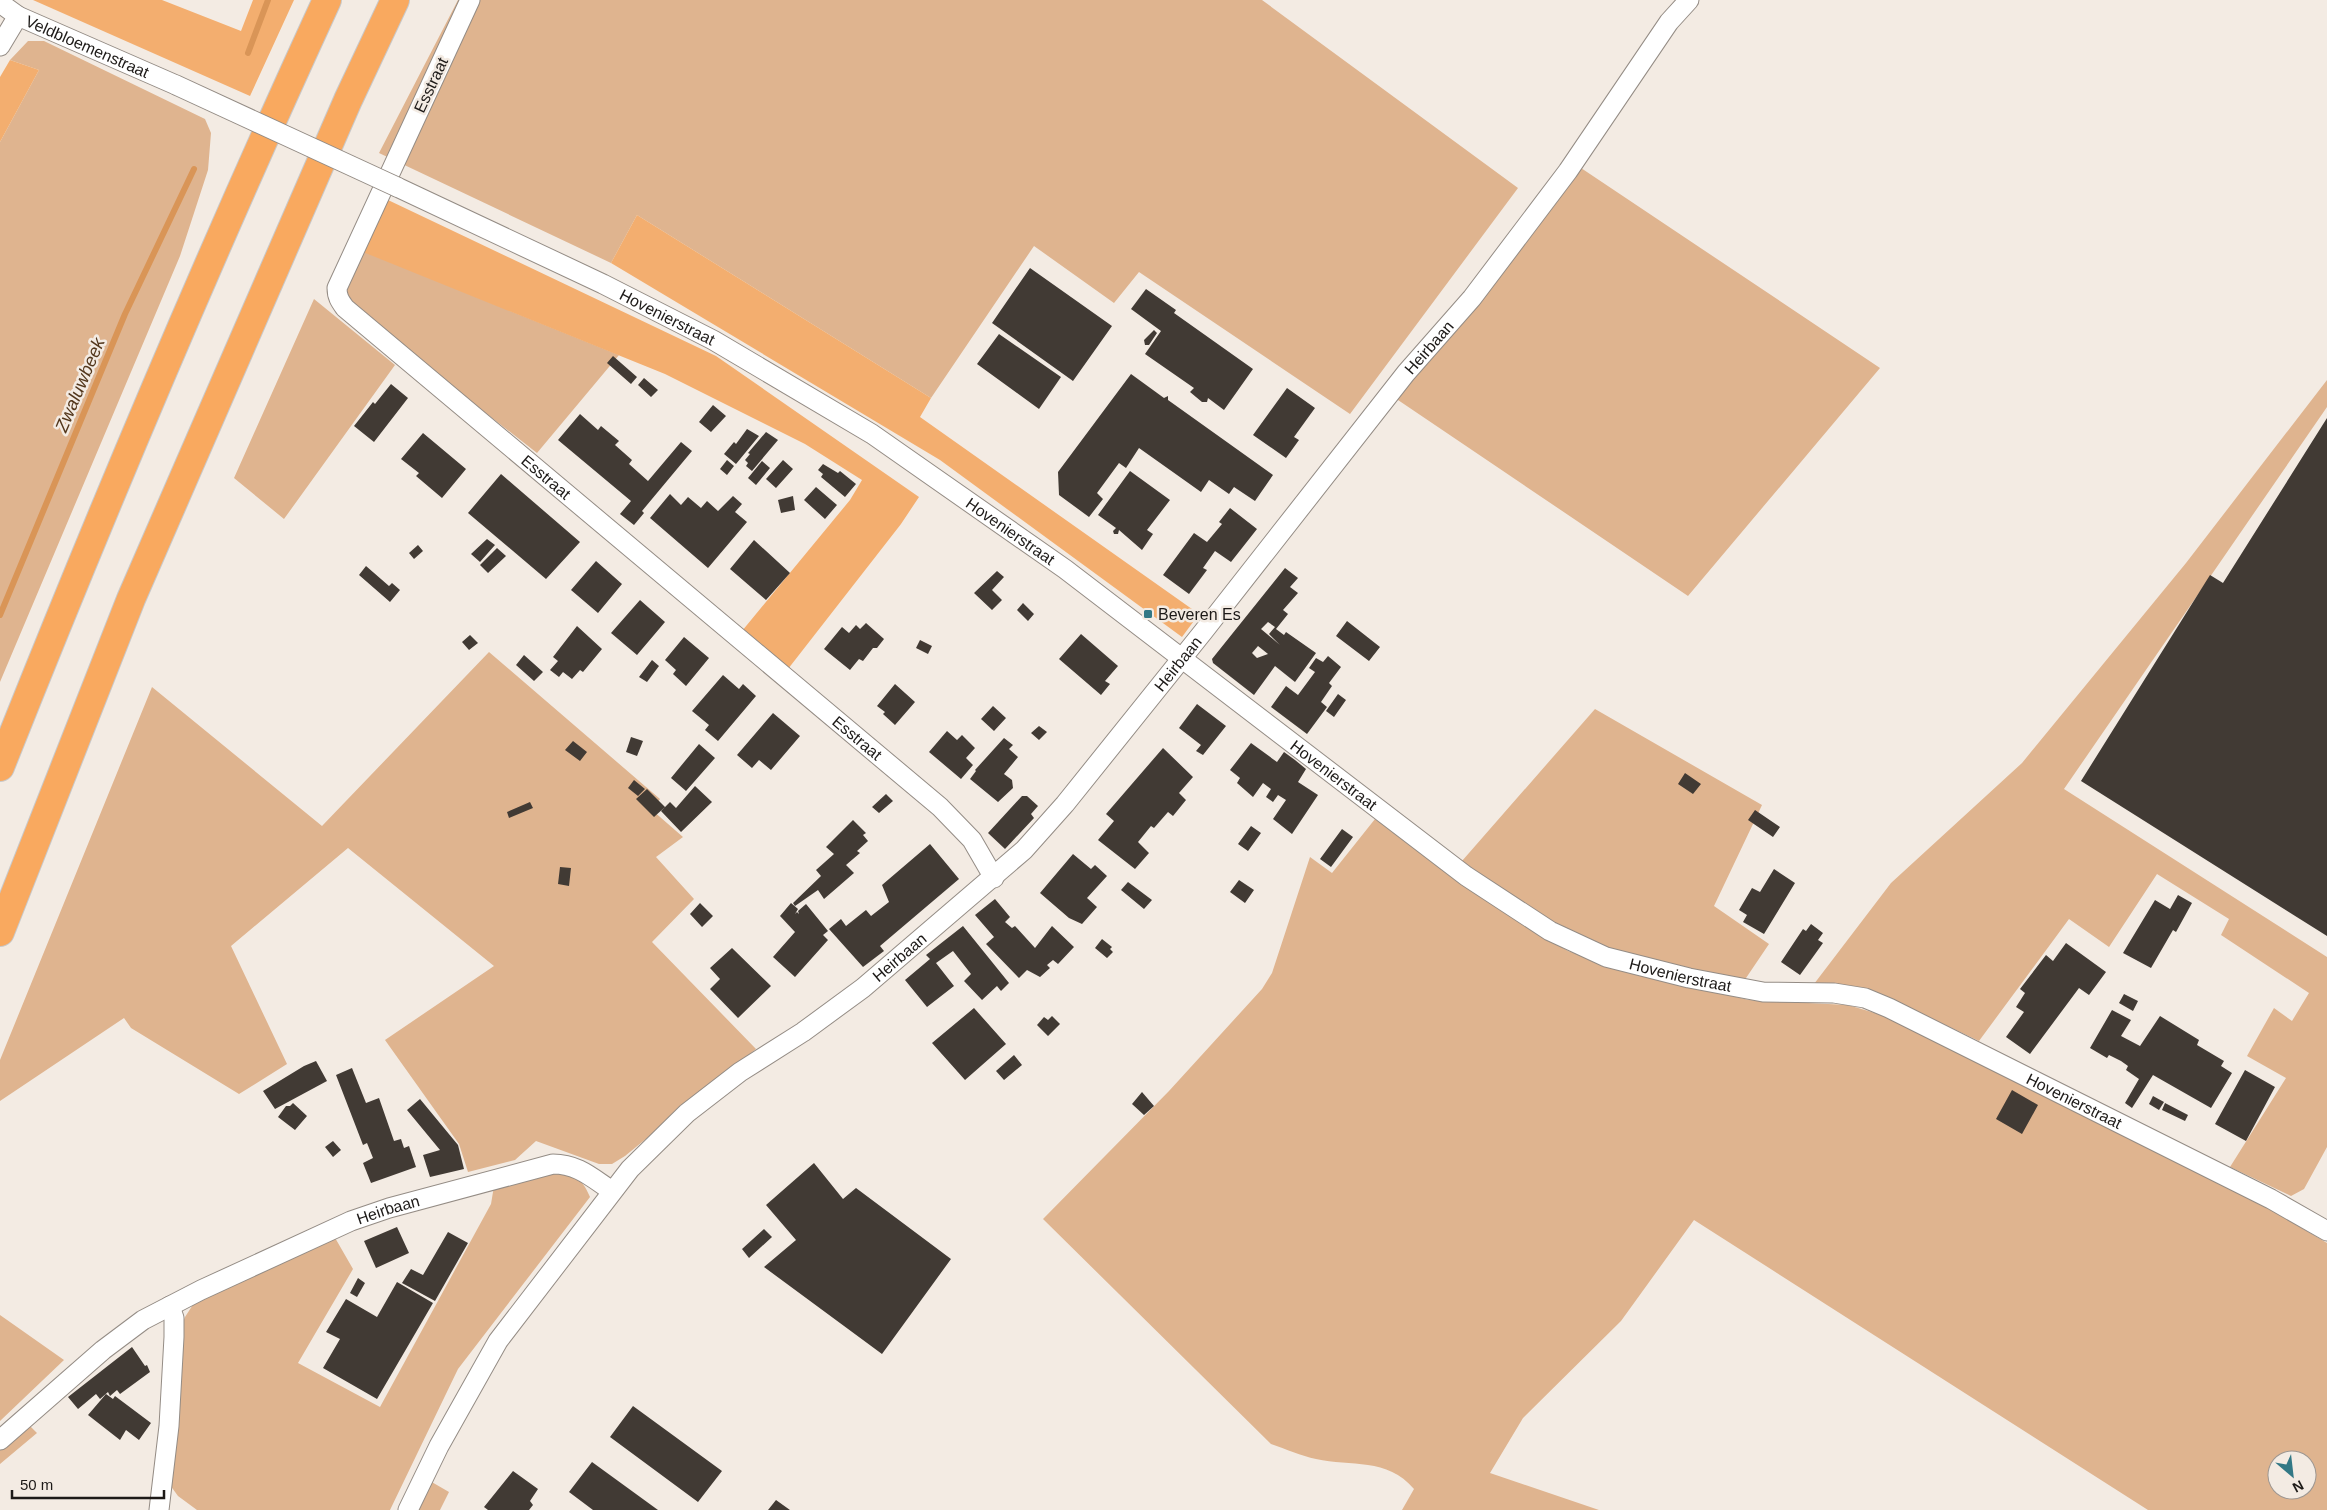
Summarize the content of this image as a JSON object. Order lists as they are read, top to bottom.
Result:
{
  "streets": {
    "street": [
      "Veldbloemenstraat",
      "Esstraat",
      "Hovenierstraat",
      "Heirbaan"
    ]
  },
  "crossings": [
    ["Veldbloemenstraat", "Hovenierstraat"],
    ["Esstraat", "Heirbaan"],
    ["Hovenierstraat", "Heirbaan"]
  ],
  "water": ["Zwaluwbeek"],
  "places": {
    "transit": ["Beveren Es"]
  },
  "scale_bar": "50 m",
  "north": "bottom right"
}
